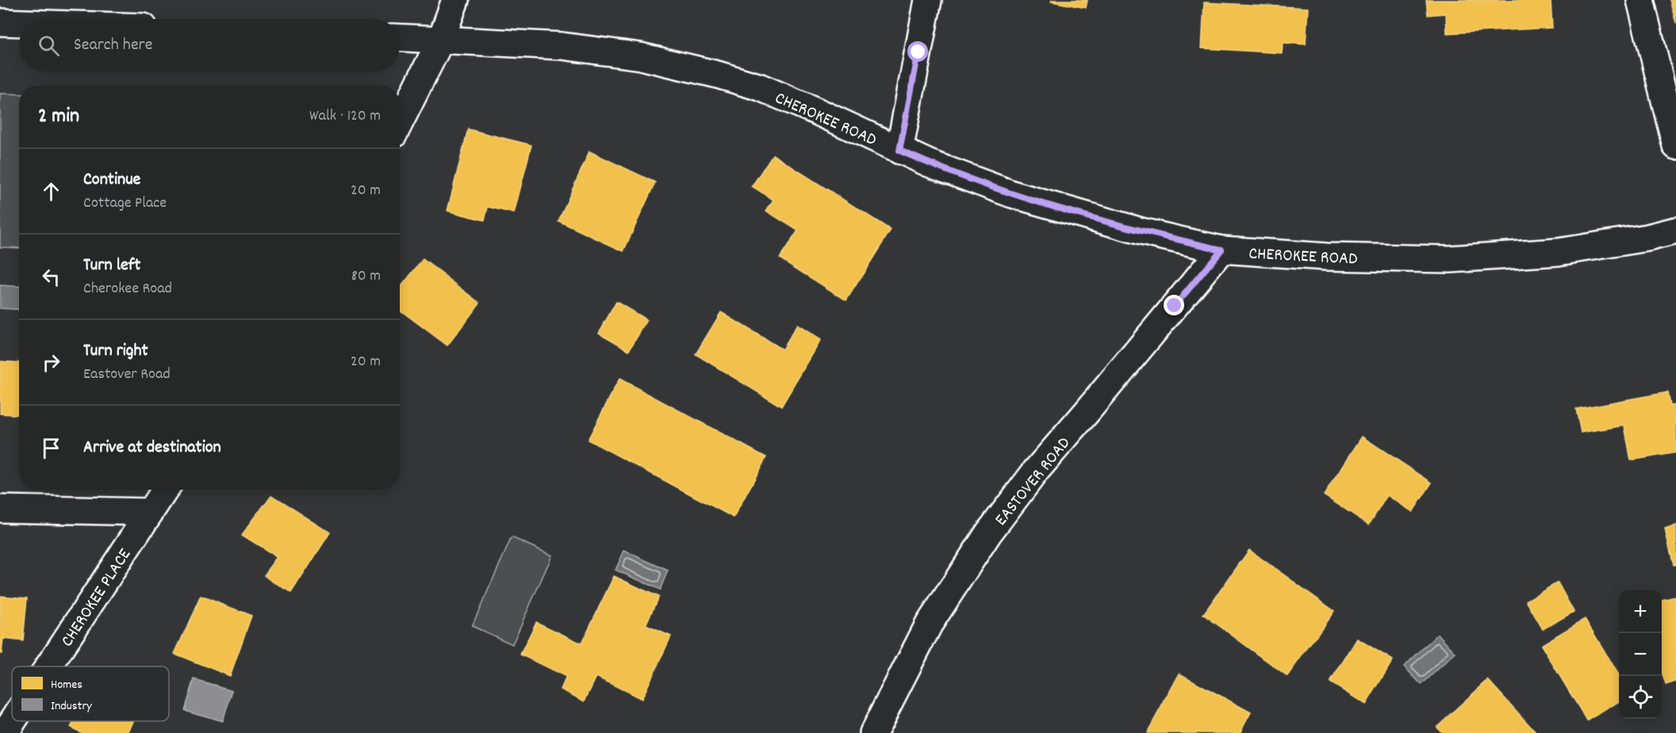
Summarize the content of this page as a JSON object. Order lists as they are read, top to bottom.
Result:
{
  "streets": {
    "street": ["CHEROKEE ROAD", "EASTOVER ROAD", "CHEROKEE PLACE"]
  },
  "crossings": [
    ["CHEROKEE ROAD", "EASTOVER ROAD"]
  ],
  "legend": ["Homes", "Industry"],
  "page": {
    "search": "Search here",
    "heading": ["2 min", "Walk · 120 m"],
    "list": [
      ["Continue", "Cottage Place", "20 m"],
      ["Turn left", "Cherokee Road", "80 m"],
      ["Turn right", "Eastover Road", "20 m"],
      "Arrive at destination"
    ],
    "map_buttons": ["+", "−"]
  }
}
